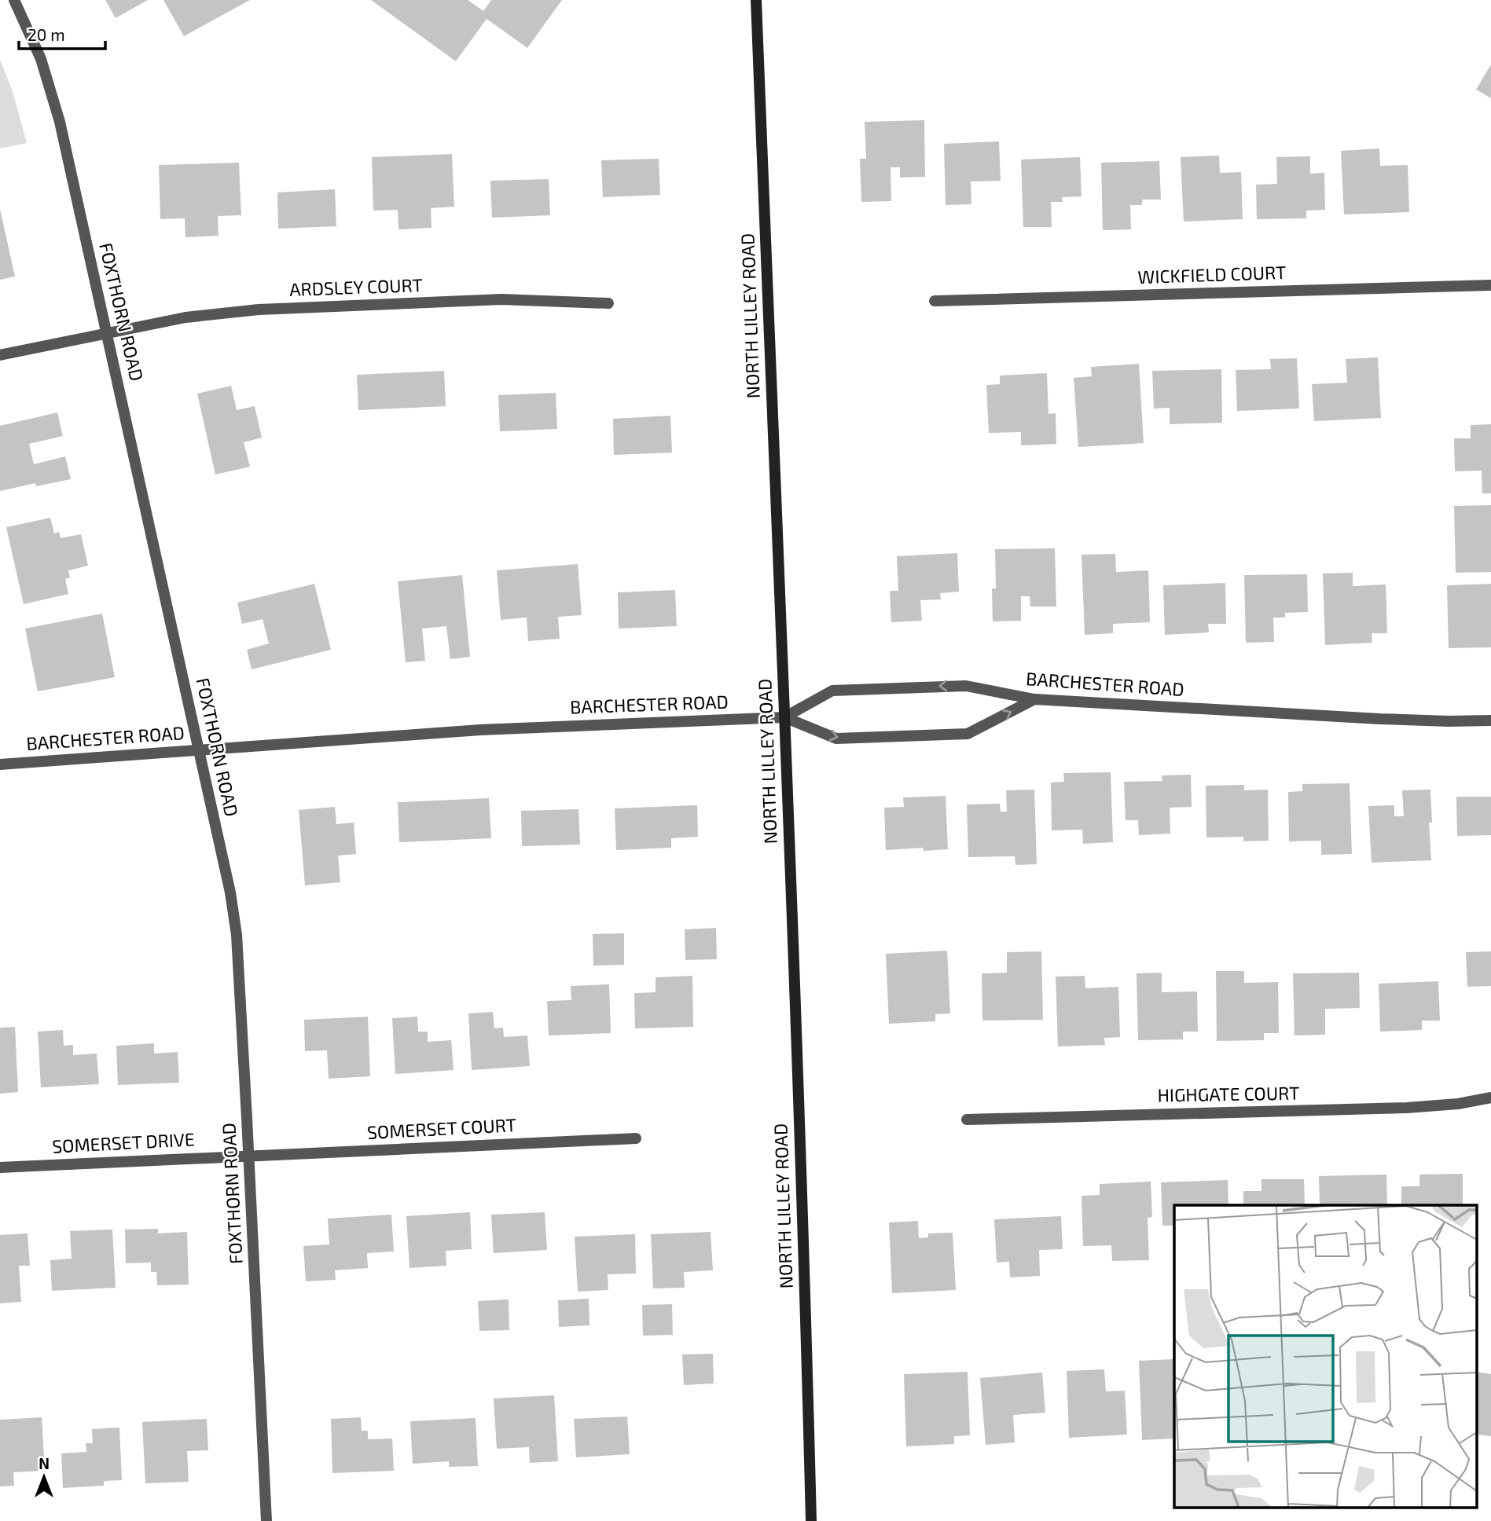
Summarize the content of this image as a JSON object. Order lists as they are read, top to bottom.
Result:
{
  "streets": {
    "street": [
      "WICKFIELD COURT",
      "ARDSLEY COURT",
      "FOXTHORN ROAD",
      "NORTH LILLEY ROAD",
      "BARCHESTER ROAD",
      "HIGHGATE COURT",
      "SOMERSET COURT",
      "SOMERSET DRIVE"
    ]
  },
  "crossings": [
    ["ARDSLEY COURT", "FOXTHORN ROAD"],
    ["FOXTHORN ROAD", "BARCHESTER ROAD"],
    ["FOXTHORN ROAD", "SOMERSET COURT"],
    ["FOXTHORN ROAD", "SOMERSET DRIVE"],
    ["NORTH LILLEY ROAD", "BARCHESTER ROAD"],
    ["SOMERSET COURT", "SOMERSET DRIVE"]
  ],
  "scale_bar": "20 m",
  "north": "top"
}
